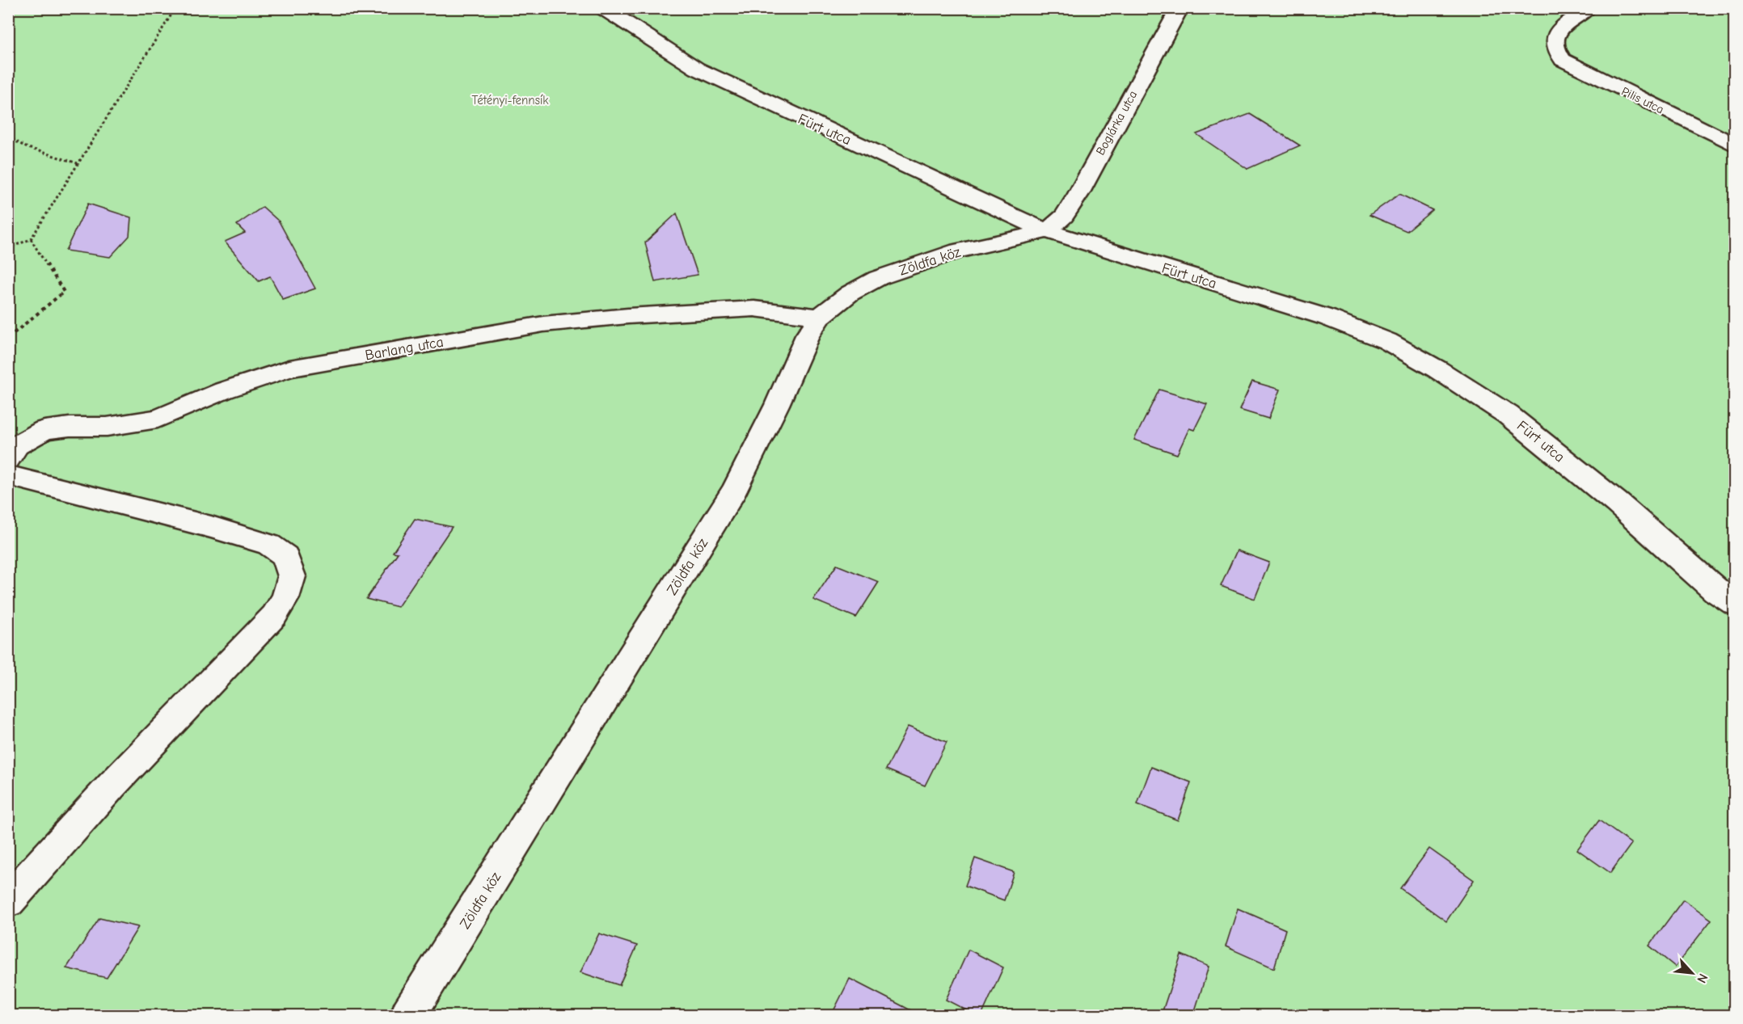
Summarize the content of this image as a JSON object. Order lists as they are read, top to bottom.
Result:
{
  "streets": {
    "street": [
      "Pilis utca",
      "Boglárka utca",
      "Fürt utca",
      "Zöldfa köz",
      "Barlang utca"
    ]
  },
  "crossings": [
    ["Boglárka utca", "Fürt utca"],
    ["Boglárka utca", "Zöldfa köz"],
    ["Fürt utca", "Zöldfa köz"],
    ["Zöldfa köz", "Barlang utca"]
  ],
  "parks": ["Tétényi-fennsík"],
  "north": "bottom right"
}
